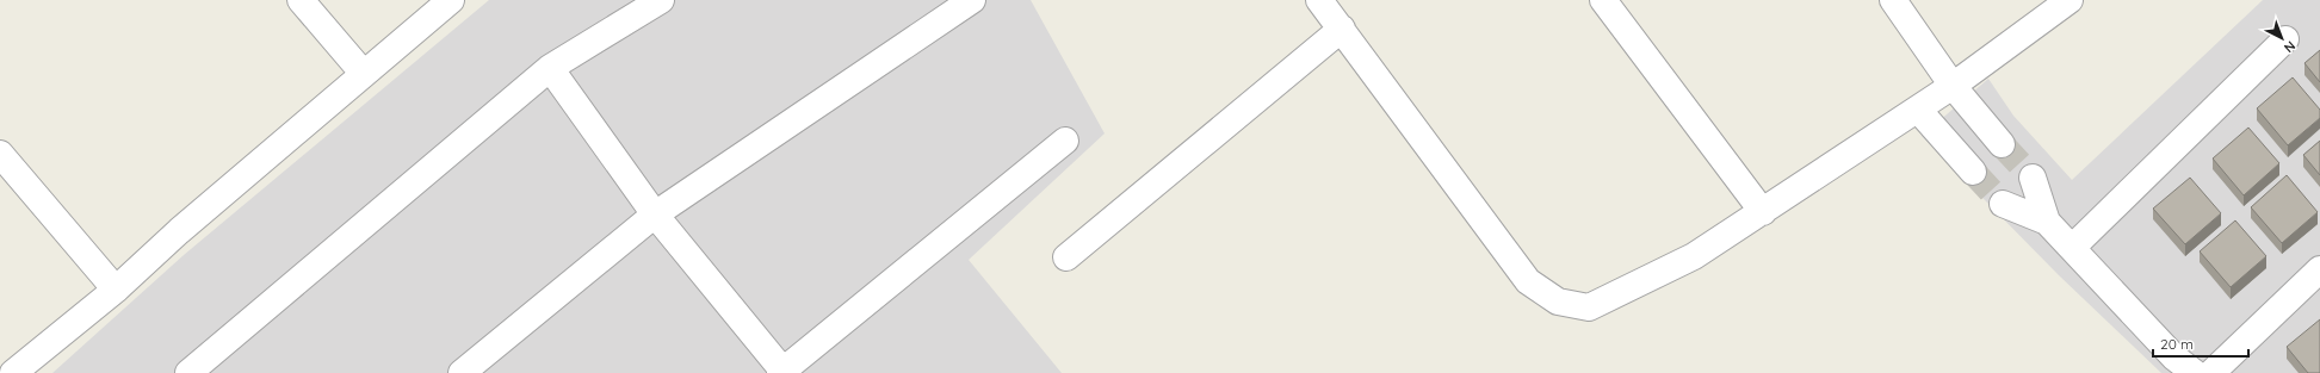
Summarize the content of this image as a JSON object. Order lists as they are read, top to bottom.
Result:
{
  "scale_bar": "20 m",
  "north": "bottom right"
}
